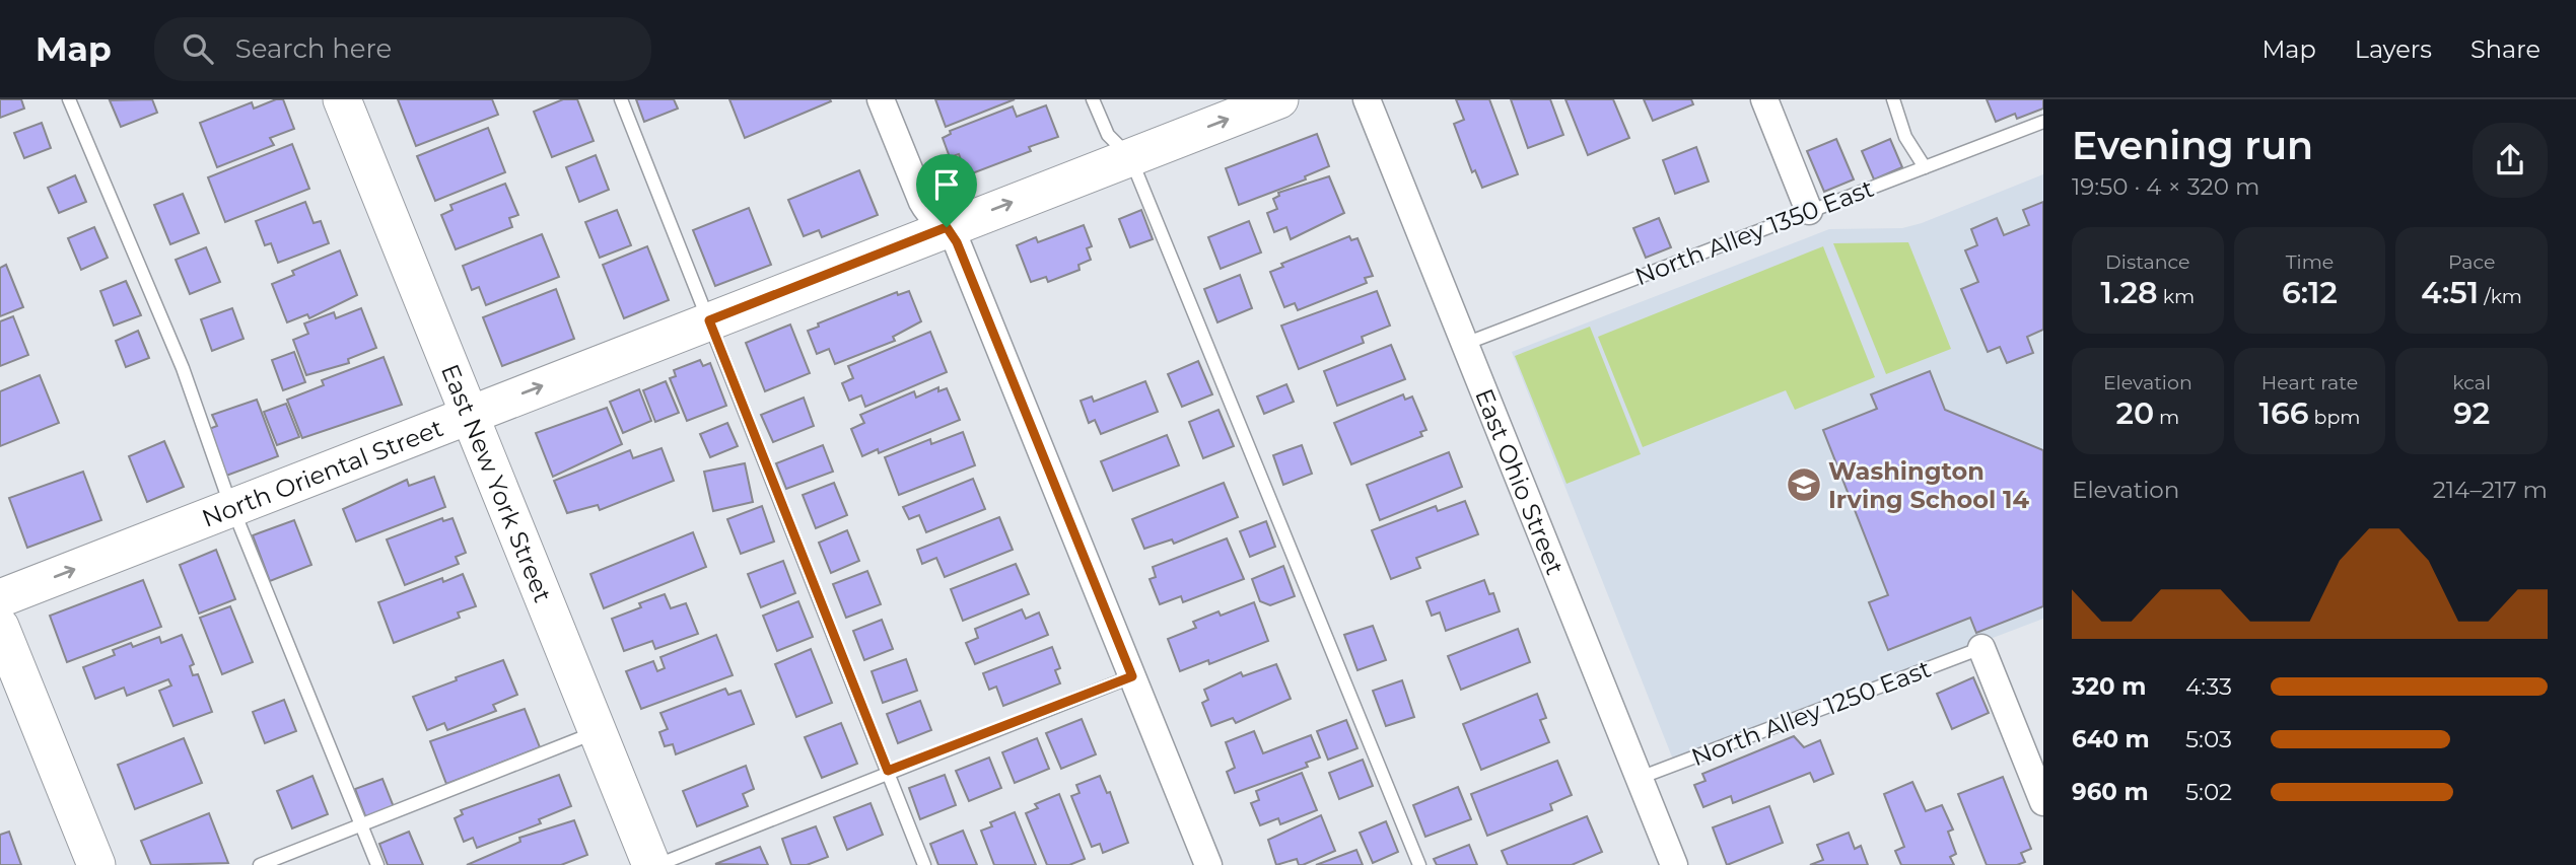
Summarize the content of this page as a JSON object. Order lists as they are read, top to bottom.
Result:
{
  "streets": {
    "street": ["North Oriental Street", "East Ohio Street", "East New York Street"],
    "lane": ["North Alley 1350 East", "North Alley 1250 East"]
  },
  "crossings": [
    ["North Alley 1350 East", "East Ohio Street"],
    ["North Oriental Street", "East New York Street"],
    ["East Ohio Street", "North Alley 1250 East"]
  ],
  "one_way": ["North Oriental Street"],
  "places": {
    "school or university": ["Washington Irving School 14"]
  },
  "page": {
    "header": "Map",
    "search": "Search here",
    "nav": ["Map", "Layers", "Share"],
    "heading": ["Evening run", "19:50 · 4 × 320 m"],
    "stats": [
      ["Distance", "1.28 km"],
      ["Time", "6:12"],
      ["Pace", "4:51 /km"],
      ["Elevation", "20 m"],
      ["Heart rate", "166 bpm"],
      ["kcal", "92"]
    ],
    "chart": ["Elevation", "214–217 m"],
    "list": [
      {
        "name": "320 m",
        "note": "4:33"
      },
      {
        "name": "640 m",
        "note": "5:03"
      },
      {
        "name": "960 m",
        "note": "5:02"
      }
    ]
  }
}
